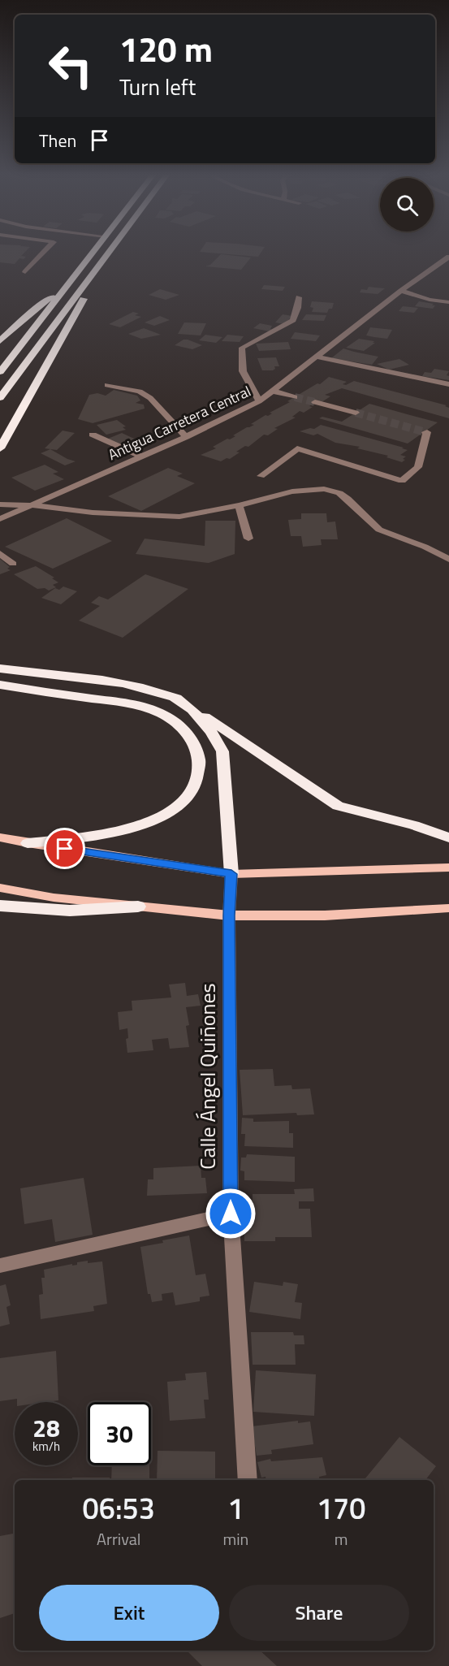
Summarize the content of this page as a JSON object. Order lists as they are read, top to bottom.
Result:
{
  "streets": {
    "street": ["Antigua Carretera Central", "Calle Ángel Quiñones"]
  },
  "page": {
    "turn": ["120 m", "Turn left"],
    "then": "Then",
    "speed": "28 km/h",
    "limit": "30",
    "eta": [
      "06:53",
      "Arrival",
      "1",
      "min",
      "170",
      "m"
    ],
    "buttons": ["Exit", "Share"]
  }
}
